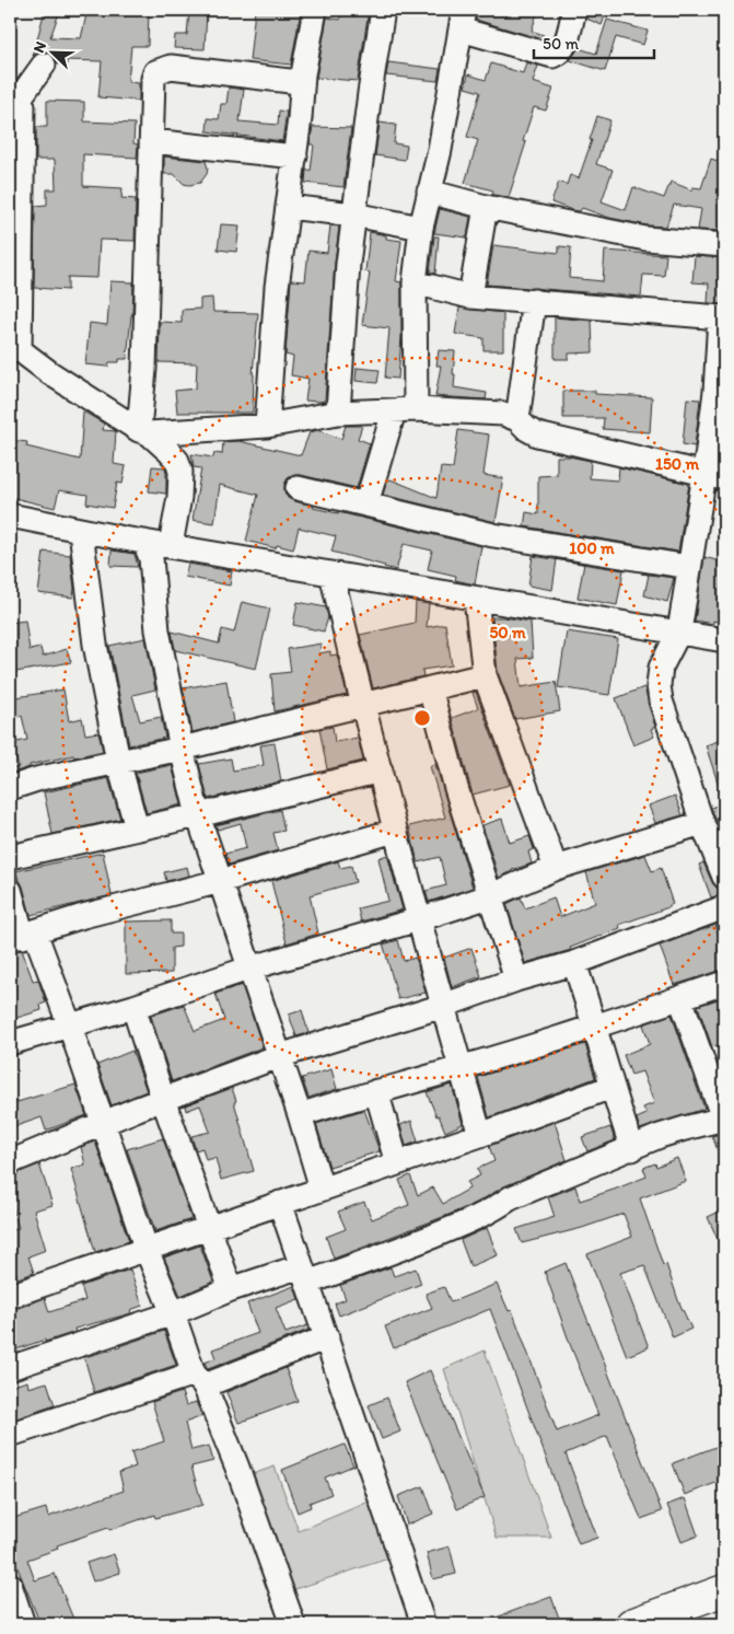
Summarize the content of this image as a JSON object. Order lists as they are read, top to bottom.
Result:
{
  "scale_bar": "50 m",
  "north": "top left",
  "rings": ["150 m", "100 m", "50 m"]
}
